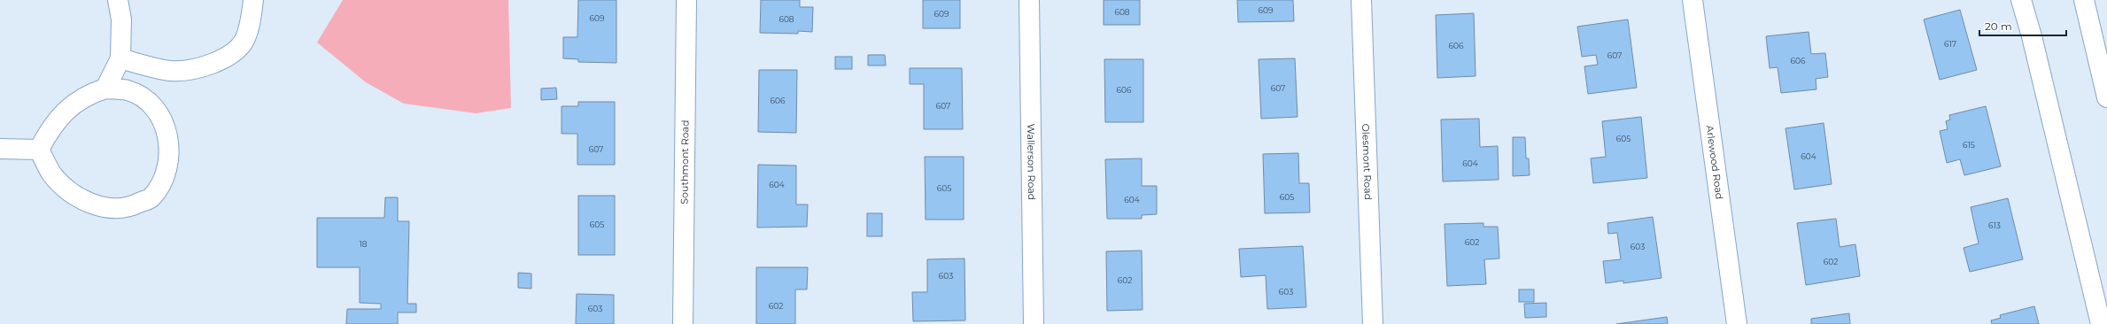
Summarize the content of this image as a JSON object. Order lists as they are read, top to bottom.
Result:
{
  "streets": {
    "street": [
      "Southmont Road",
      "Wallerson Road",
      "Olesmont Road",
      "Arlewood Road"
    ]
  },
  "house_numbers": [
    "609",
    "608",
    "609",
    "609",
    "608",
    "617",
    "606",
    "607",
    "606",
    "607",
    "606",
    "606",
    "607",
    "605",
    "615",
    "607",
    "604",
    "604",
    "604",
    "605",
    "605",
    "604",
    "605",
    "613",
    "602",
    "18",
    "603",
    "602",
    "603",
    "602",
    "603",
    "602",
    "603"
  ],
  "scale_bar": "20 m"
}
